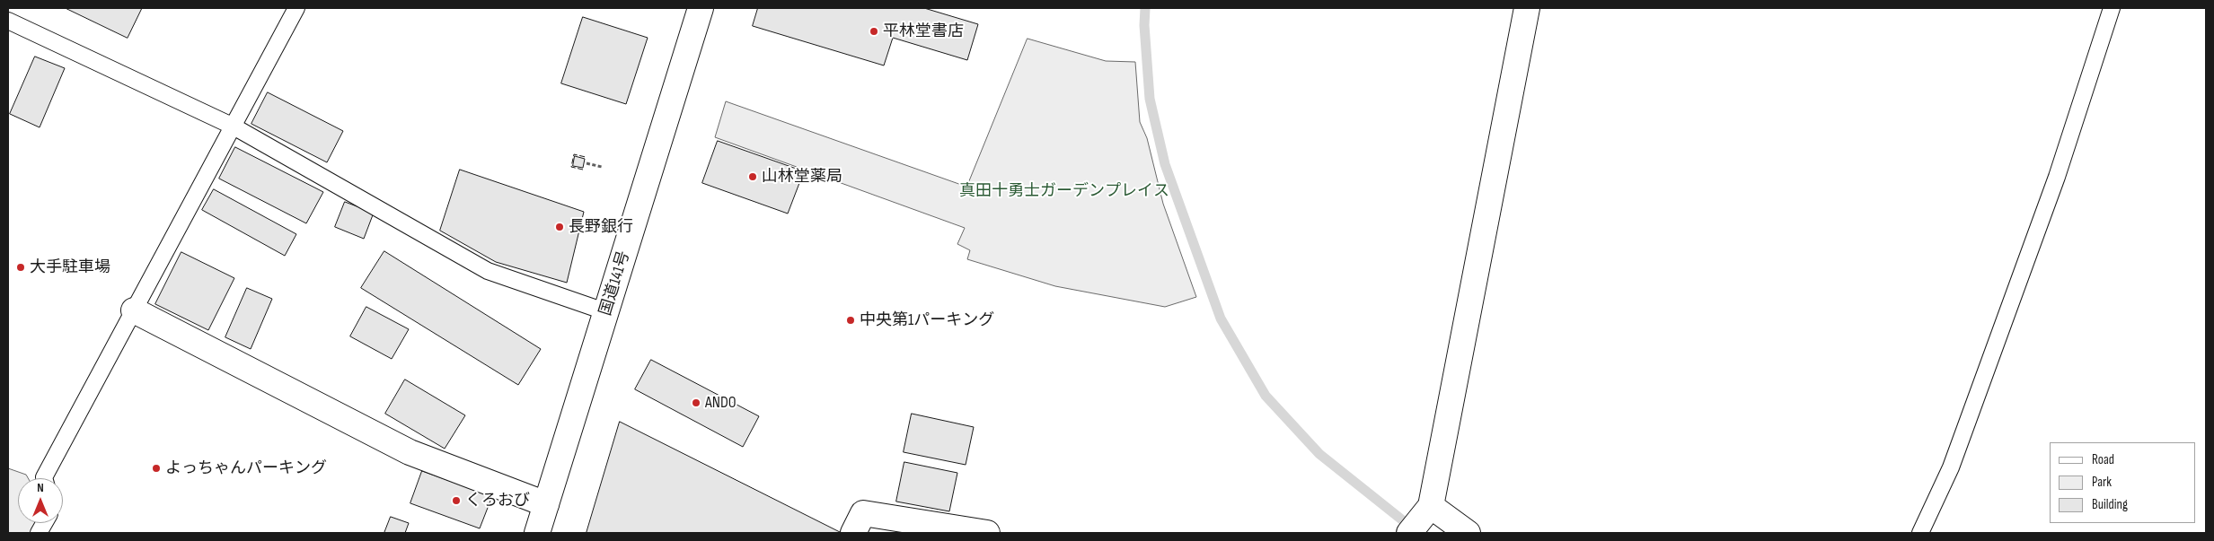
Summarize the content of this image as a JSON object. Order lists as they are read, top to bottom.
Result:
{
  "streets": {
    "main road": ["国道141号"]
  },
  "parks": ["真田十勇士ガーデンプレイス"],
  "places": [
    "平林堂書店",
    "山林堂薬局",
    "長野銀行",
    "大手駐車場",
    "中央第1パーキング",
    "ANDO",
    "よっちゃんパーキング",
    "くろおび"
  ],
  "legend": ["Road", "Park", "Building"],
  "north": "top"
}
